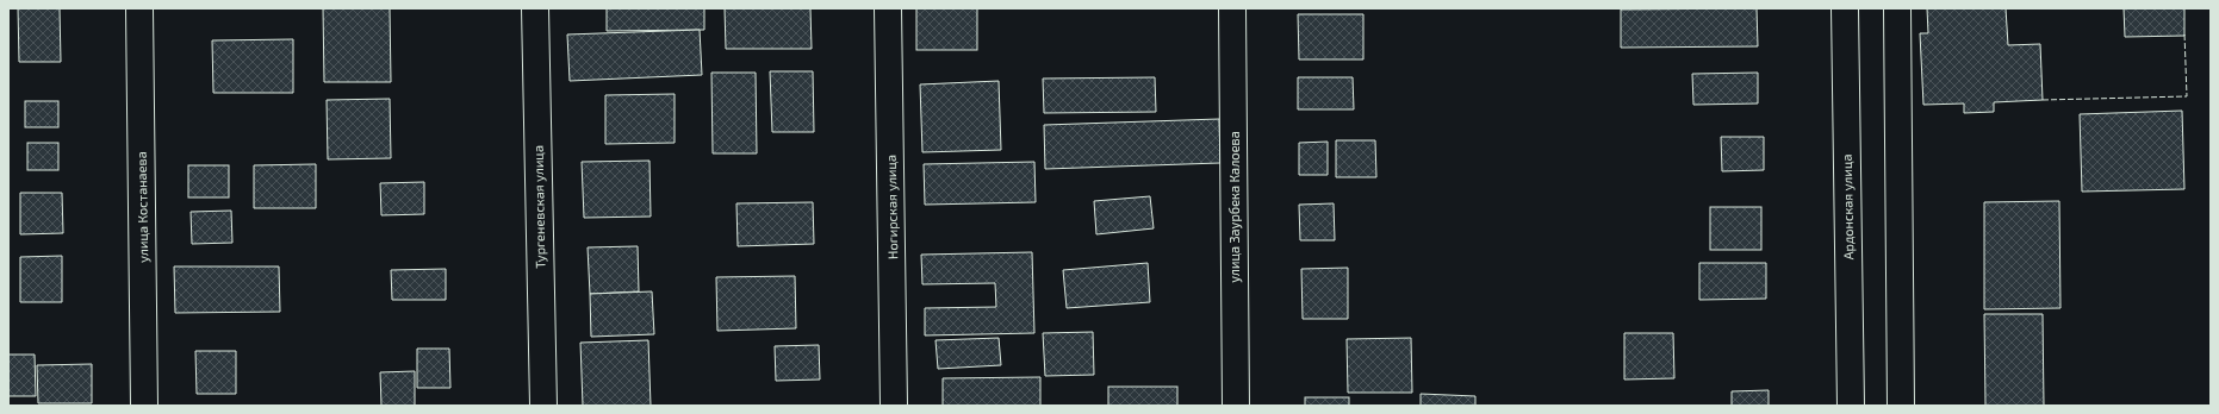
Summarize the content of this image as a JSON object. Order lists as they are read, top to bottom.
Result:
{
  "streets": {
    "street": [
      "улица Костанаева",
      "Тургеневская улица",
      "Ногирская улица",
      "улица Заурбека Калоева",
      "Ардонская улица"
    ]
  }
}
